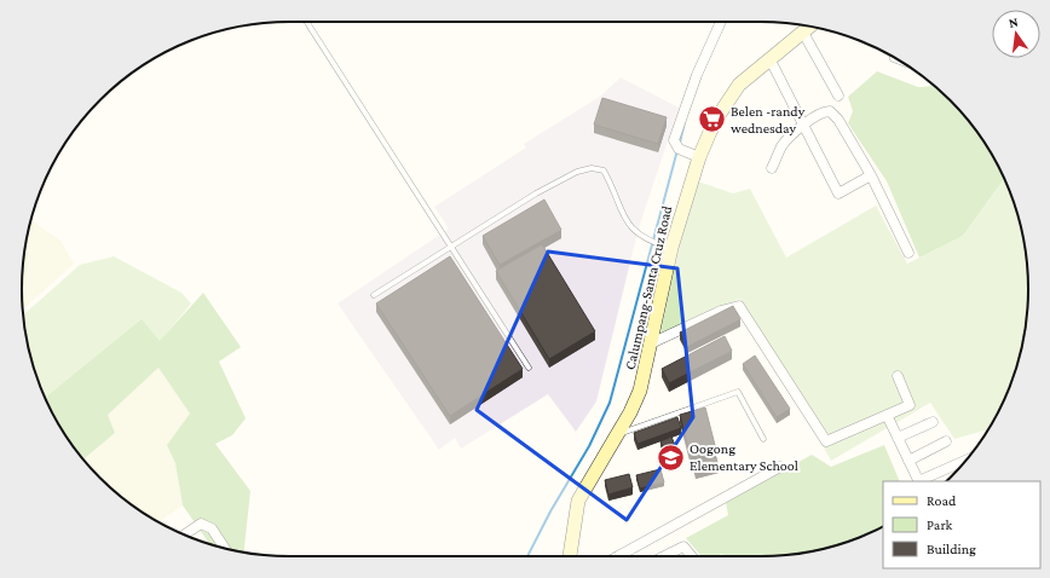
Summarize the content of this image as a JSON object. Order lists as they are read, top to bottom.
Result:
{
  "streets": {
    "main road": ["Calumpang-Santa Cruz Road"]
  },
  "places": {
    "supermarket": ["Belen -randy wednesday"],
    "school or university": ["Oogong Elementary School"]
  },
  "legend": ["Road", "Park", "Building"],
  "north": "top"
}
